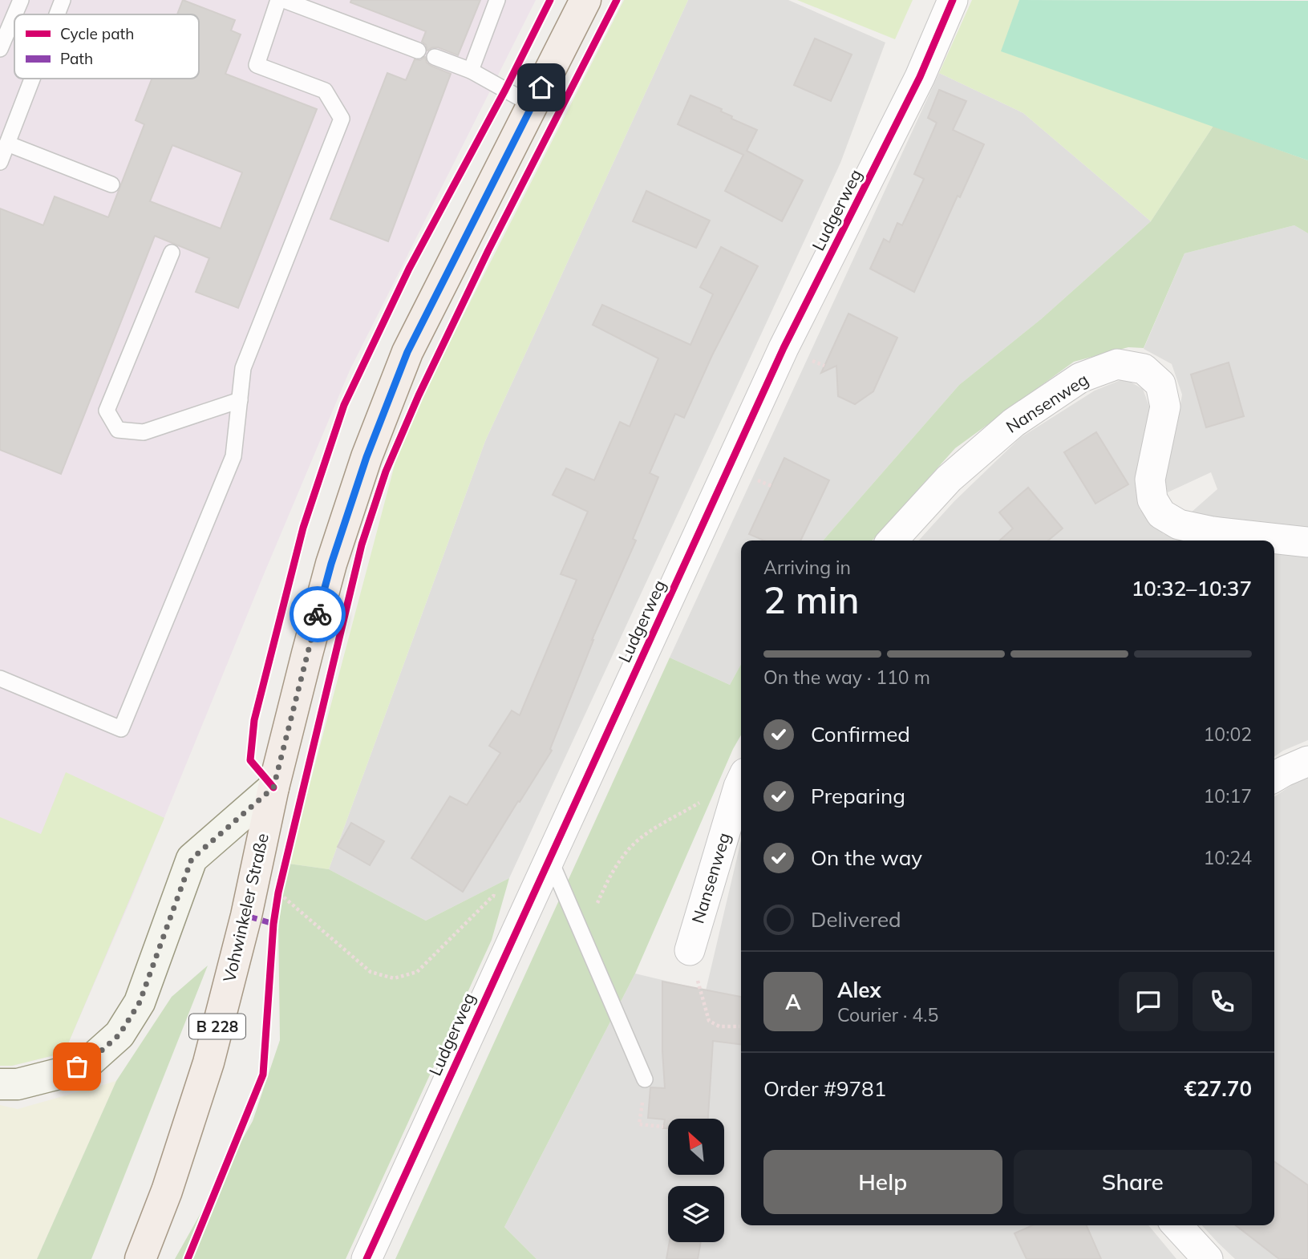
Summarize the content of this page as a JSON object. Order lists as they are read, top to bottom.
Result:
{
  "streets": {
    "main road": ["Vohwinkeler Straße", "B 228"],
    "street": ["Ludgerweg", "Nansenweg"]
  },
  "legend": ["Cycle path", "Path"],
  "north": "top left",
  "page": {
    "heading": ["2 min", "Arriving in", "10:32–10:37"],
    "panel": [
      "Alex",
      "Courier · 4.5",
      "Order #9781",
      "€27.70"
    ],
    "bar": "On the way · 110 m",
    "list": [
      ["Confirmed", "10:02"],
      ["Preparing", "10:17"],
      ["On the way", "10:24"],
      "Delivered"
    ],
    "round": "A",
    "buttons": ["Help", "Share"]
  }
}
